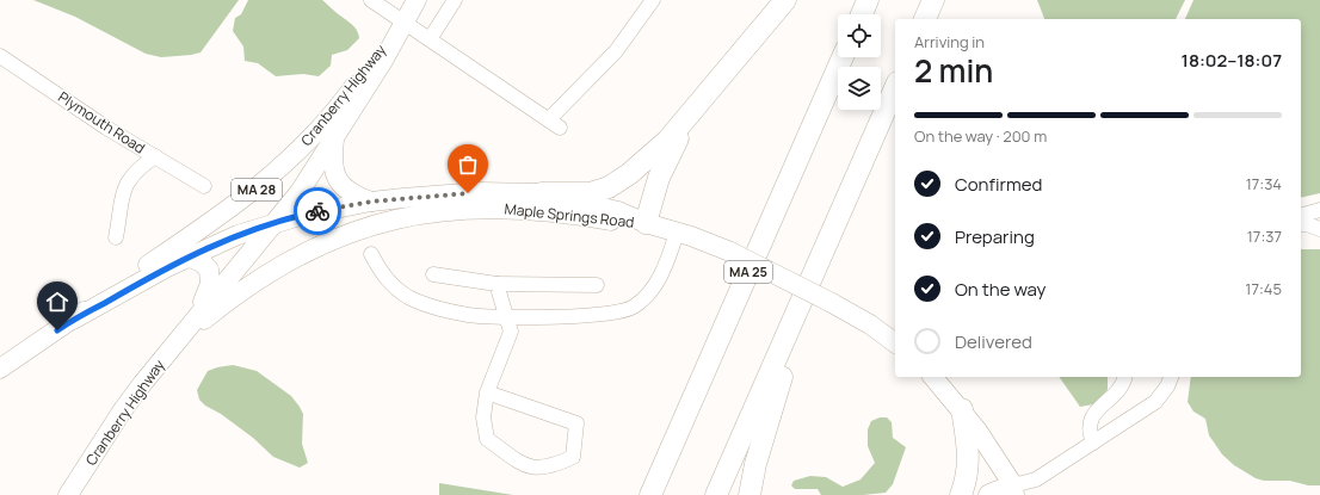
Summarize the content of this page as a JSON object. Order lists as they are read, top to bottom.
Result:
{
  "streets": {
    "highway": ["MA 25"],
    "main road": ["Cranberry Highway", "MA 28", "Maple Springs Road"],
    "street": ["Plymouth Road"]
  },
  "crossings": [
    ["Cranberry Highway", "Maple Springs Road"]
  ],
  "page": {
    "heading": ["2 min", "Arriving in", "18:02–18:07"],
    "bar": "On the way · 200 m",
    "list": [
      ["Confirmed", "17:34"],
      ["Preparing", "17:37"],
      ["On the way", "17:45"],
      "Delivered"
    ]
  }
}
